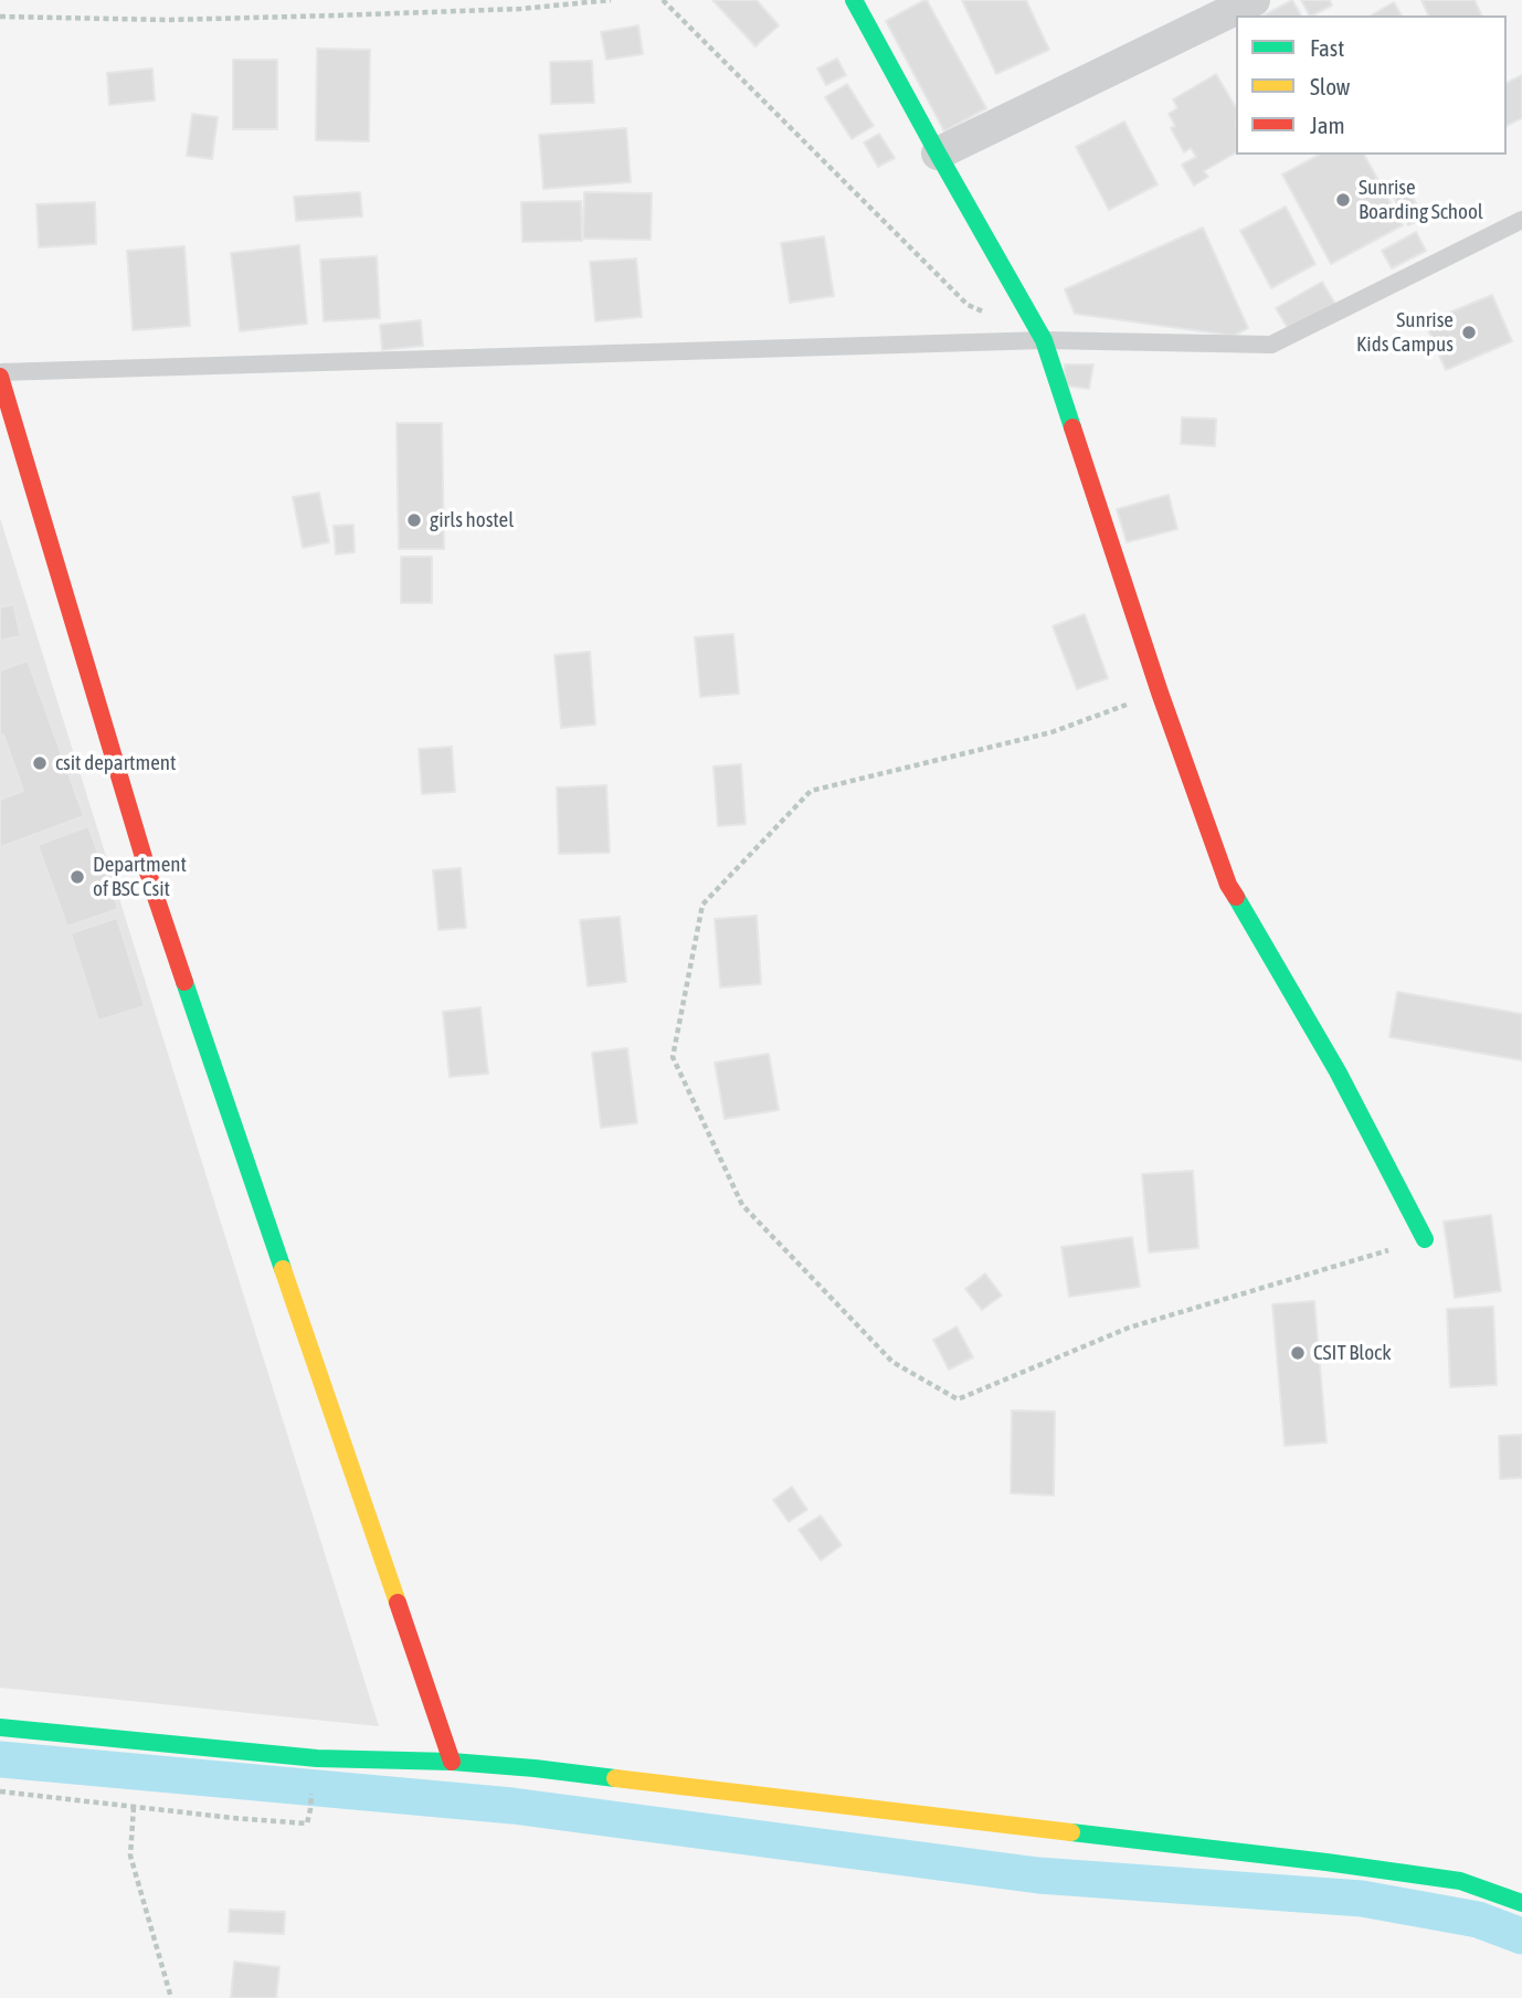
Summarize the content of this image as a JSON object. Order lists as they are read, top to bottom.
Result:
{
  "places": [
    "Sunrise Boarding School",
    "Sunrise Kids Campus",
    "girls hostel",
    "csit department",
    "Department of BSC Csit",
    "CSIT Block"
  ],
  "legend": ["Fast", "Slow", "Jam"]
}
